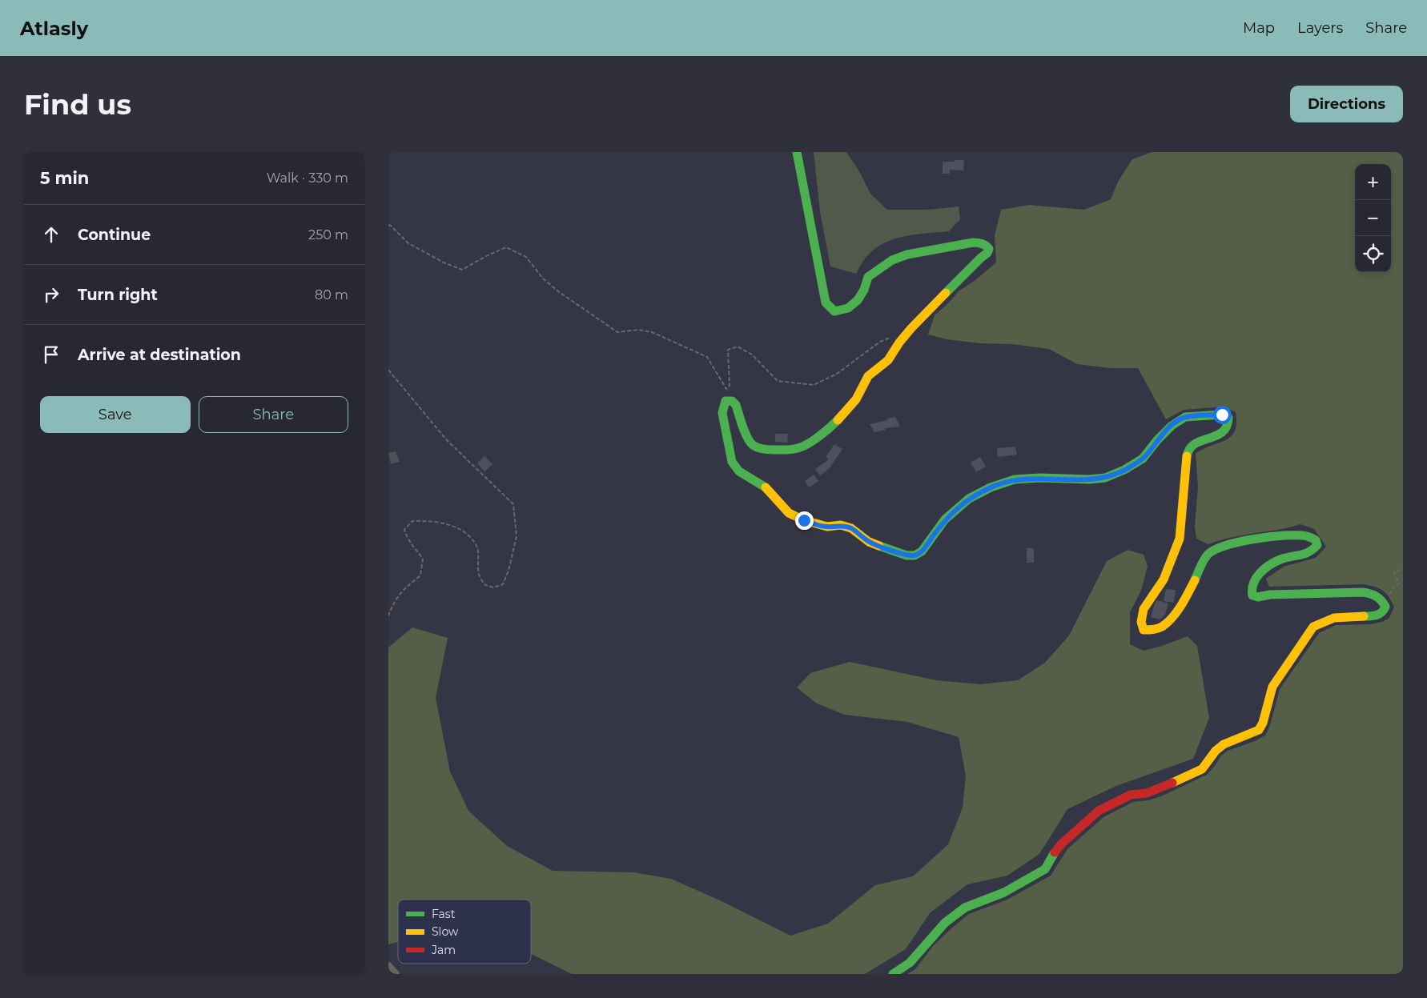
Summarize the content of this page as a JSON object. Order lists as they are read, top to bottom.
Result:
{
  "legend": ["Fast", "Slow", "Jam"],
  "page": {
    "header": "Atlasly",
    "nav": ["Map", "Layers", "Share"],
    "buttons": [
      "Directions",
      ["Save", "Share"]
    ],
    "title": "Find us",
    "heading": ["5 min", "Walk · 330 m"],
    "map_buttons": ["+", "−"],
    "list": [
      ["Continue", "250 m"],
      ["Turn right", "80 m"],
      "Arrive at destination"
    ]
  }
}
